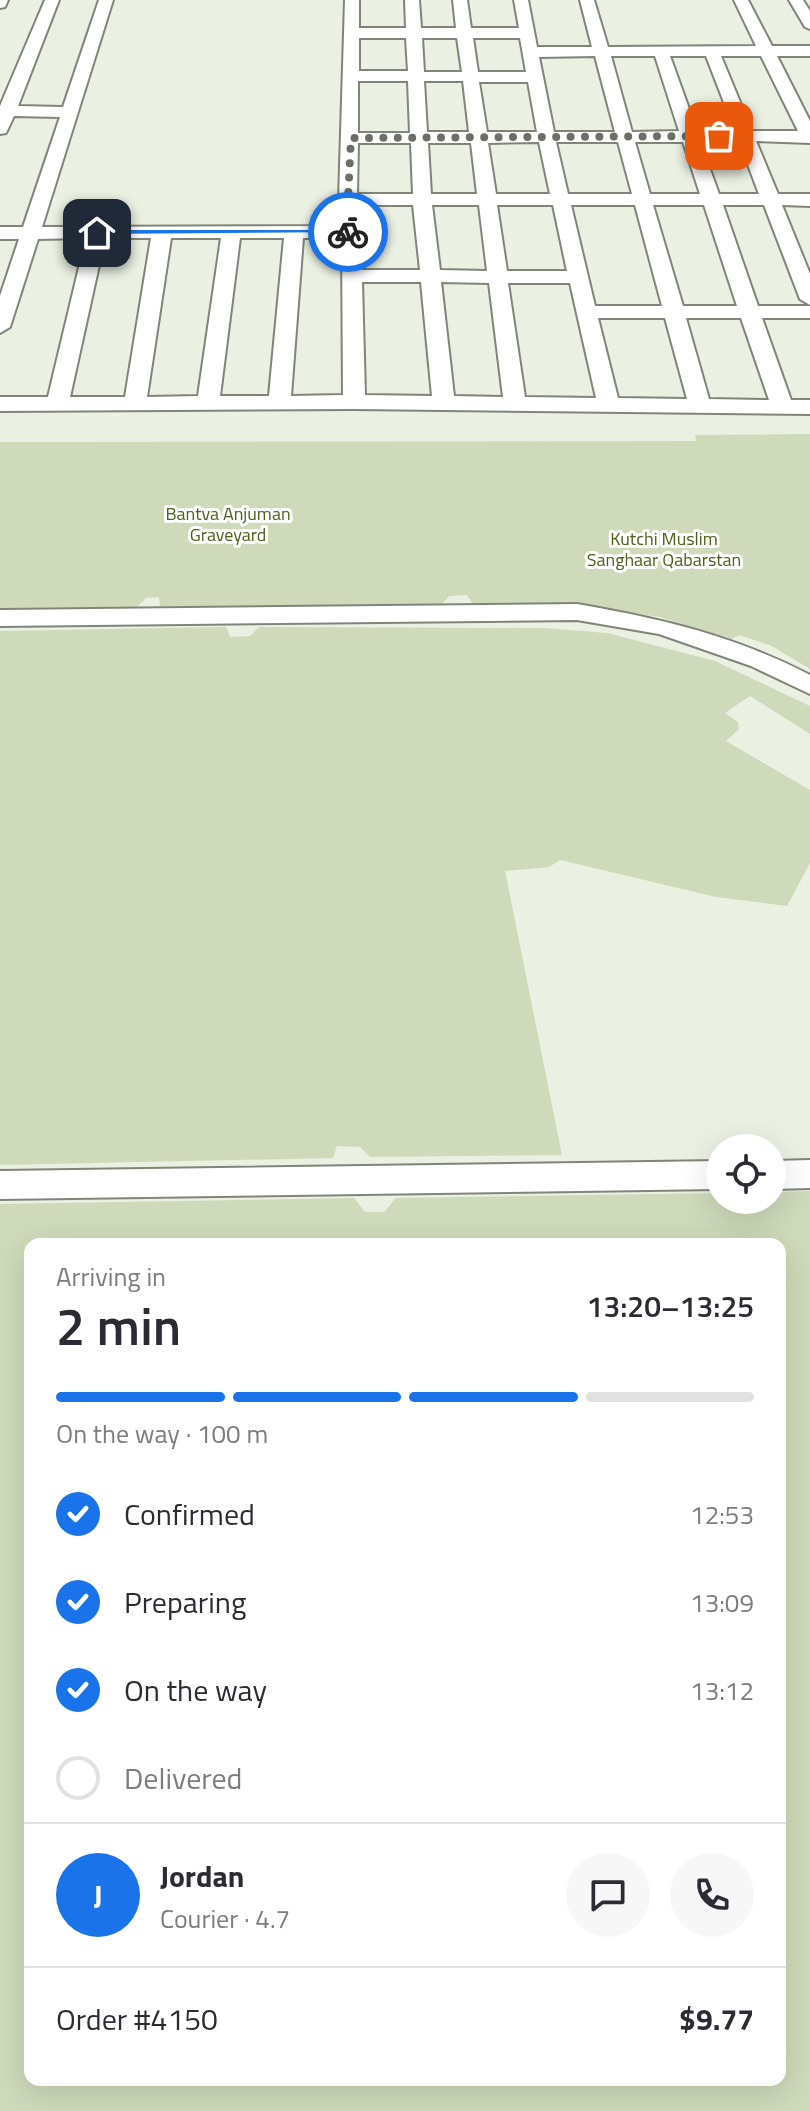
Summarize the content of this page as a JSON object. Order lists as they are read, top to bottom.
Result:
{
  "parks": ["Bantva Anjuman Graveyard", "Kutchi Muslim Sanghaar Qabarstan"],
  "page": {
    "heading": ["2 min", "Arriving in", "13:20–13:25"],
    "panel": [
      "Jordan",
      "Courier · 4.7",
      "Order #4150",
      "$9.77"
    ],
    "bar": "On the way · 100 m",
    "list": [
      ["Confirmed", "12:53"],
      ["Preparing", "13:09"],
      ["On the way", "13:12"],
      "Delivered"
    ],
    "round": "J"
  }
}
